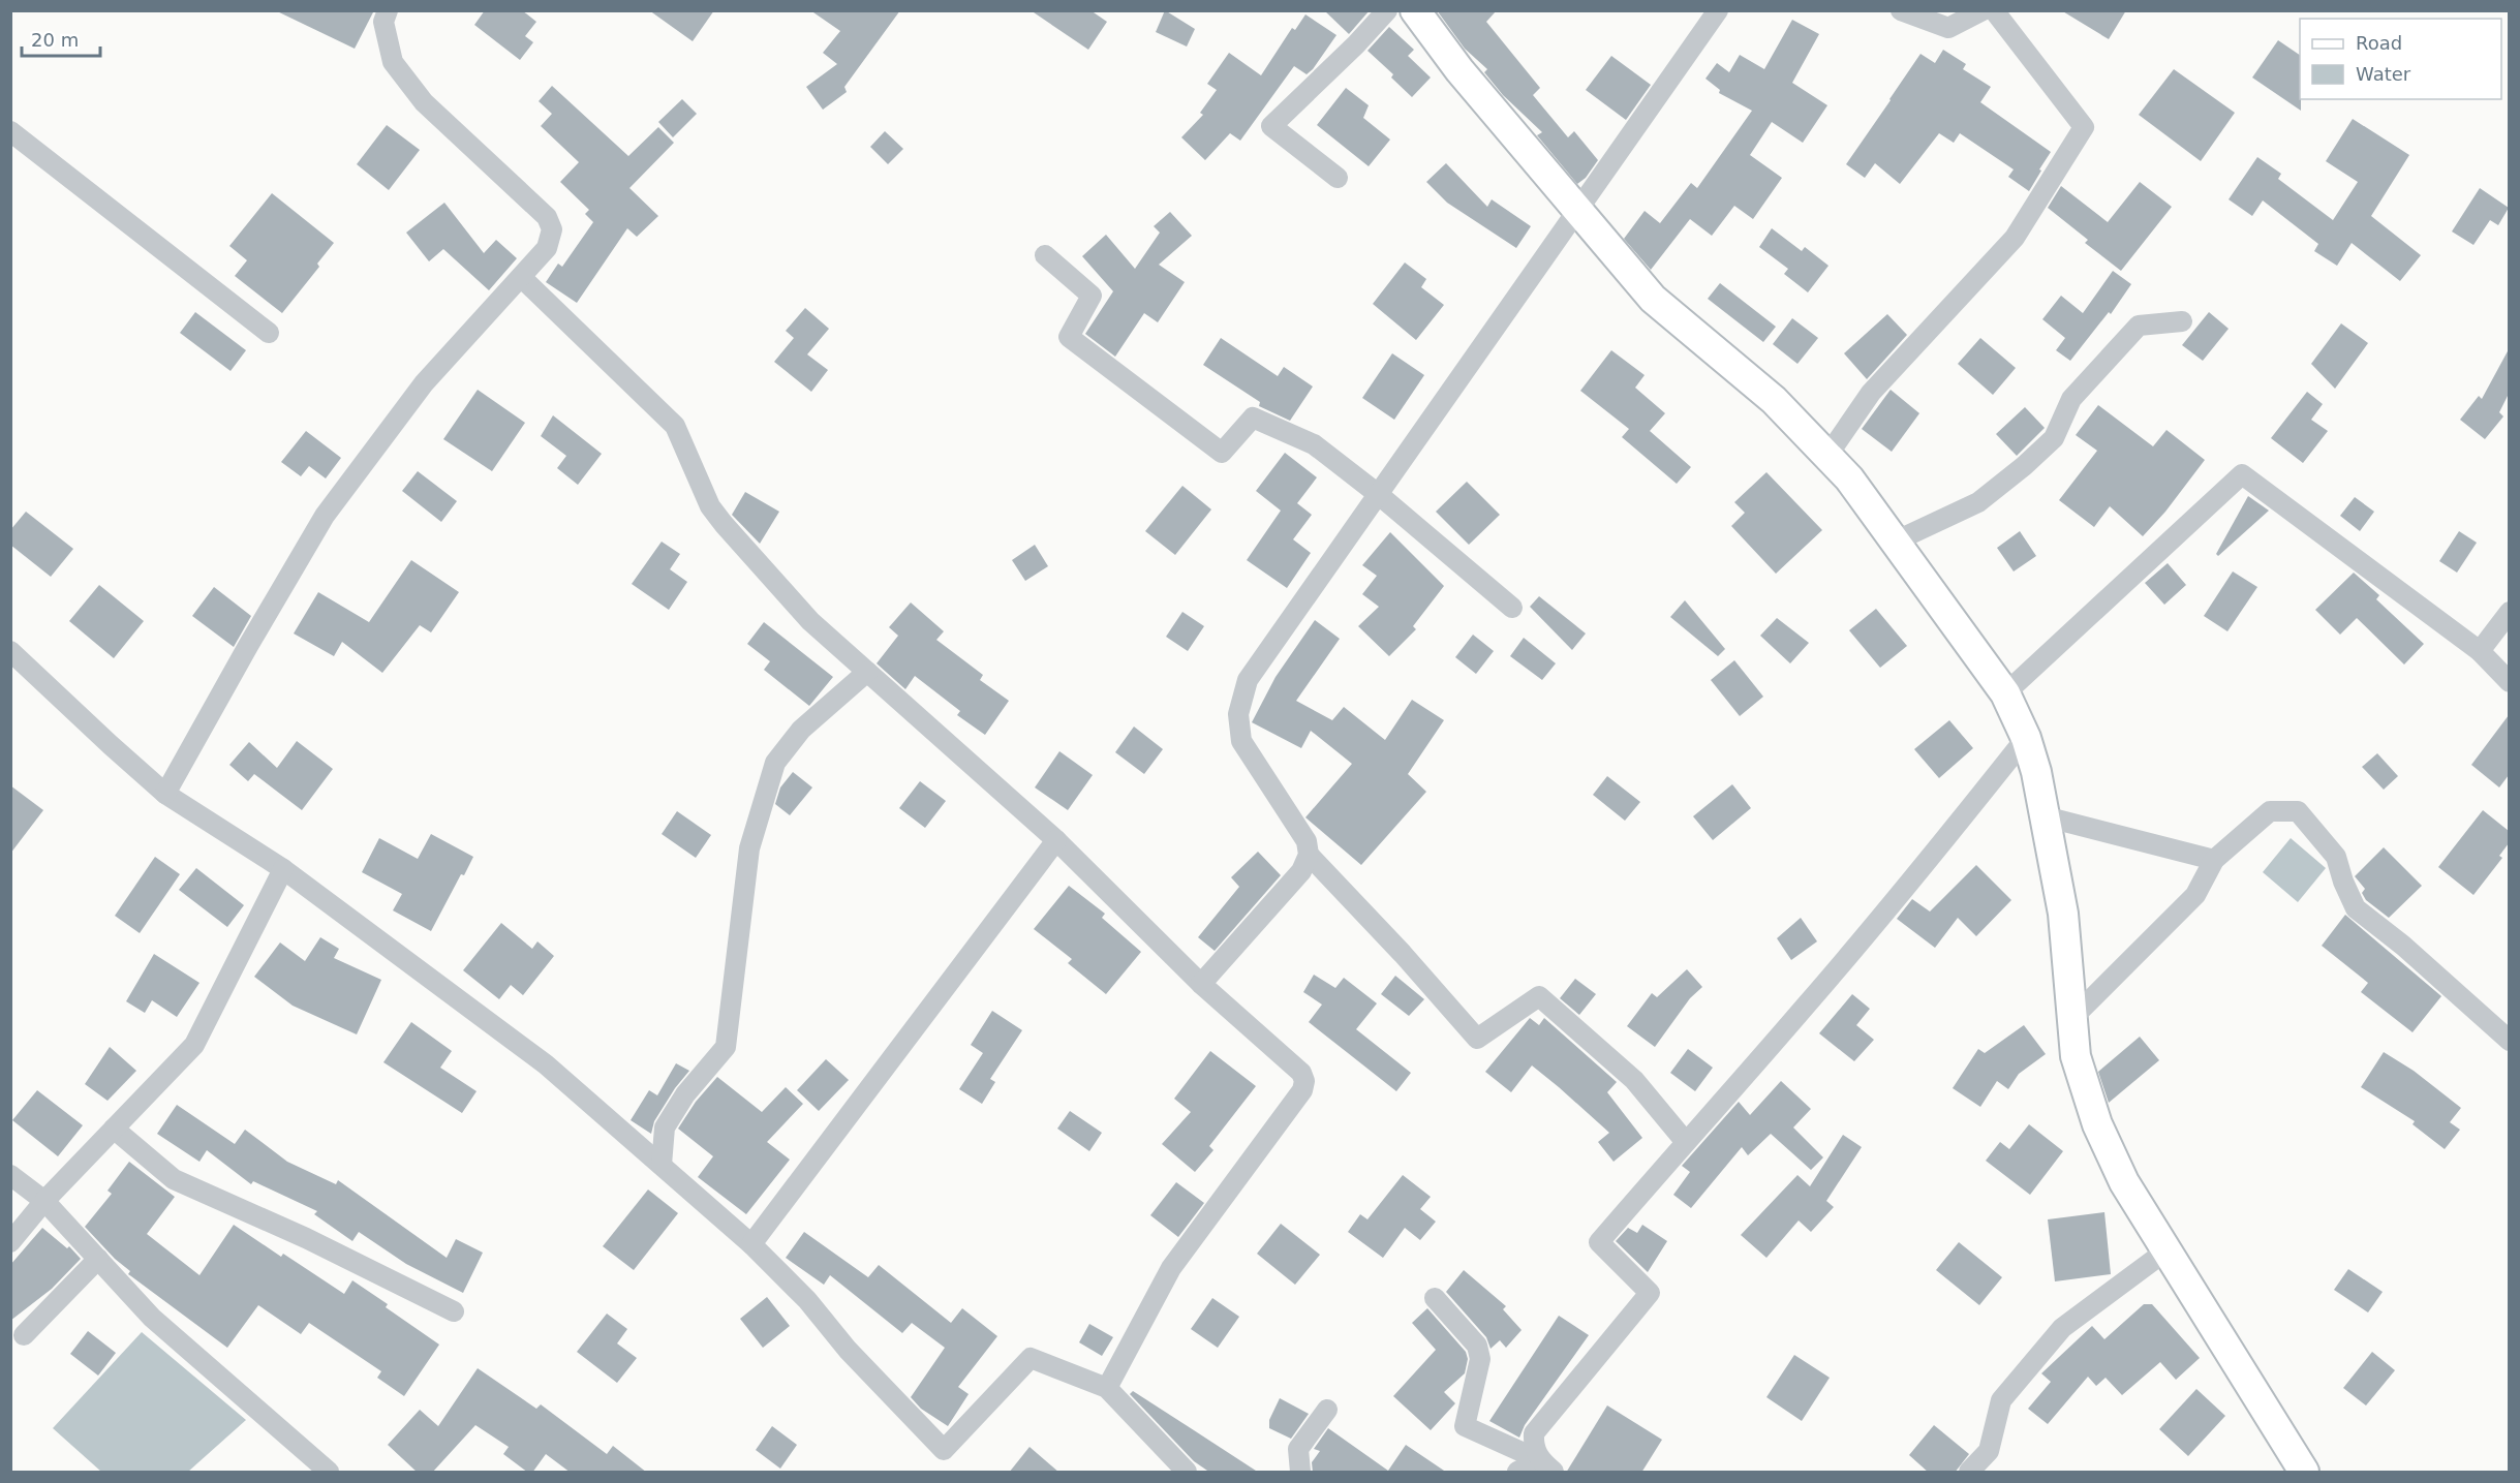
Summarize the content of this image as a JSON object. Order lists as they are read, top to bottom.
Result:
{
  "legend": ["Road", "Water"],
  "scale_bar": "20 m"
}
